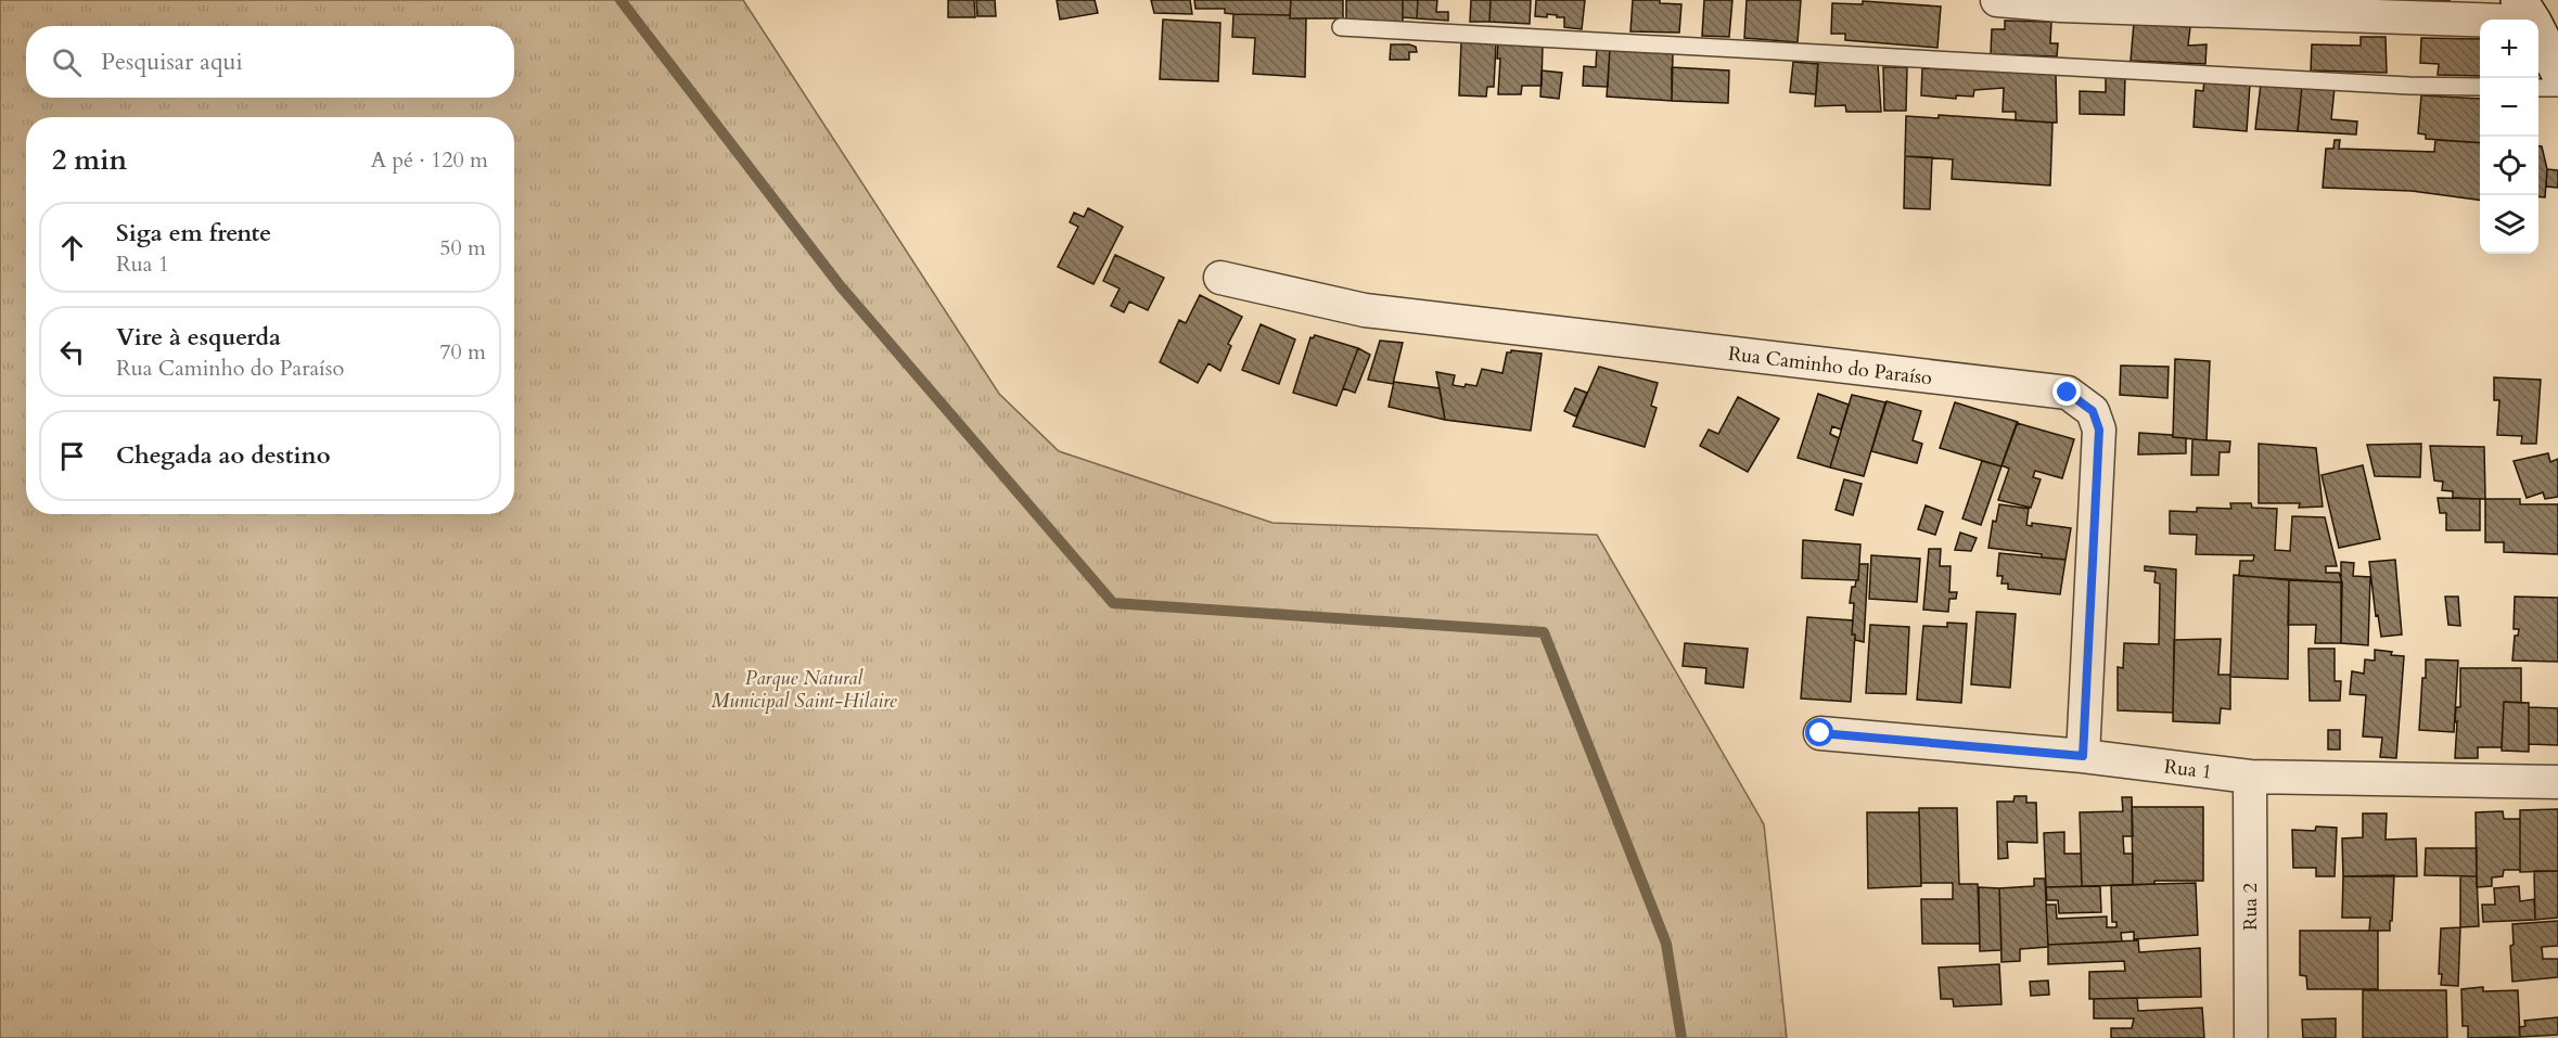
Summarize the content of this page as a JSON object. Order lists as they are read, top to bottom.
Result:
{
  "streets": {
    "street": ["Rua Caminho do Paraíso", "Rua 1", "Rua 2"]
  },
  "crossings": [
    ["Rua Caminho do Paraíso", "Rua 1"],
    ["Rua 1", "Rua 2"]
  ],
  "parks": ["Parque Natural Municipal Saint-Hilaire"],
  "page": {
    "map_buttons": ["+", "−"],
    "search": "Pesquisar aqui",
    "heading": ["2 min", "A pé · 120 m"],
    "list": [
      ["Siga em frente", "Rua 1", "50 m"],
      ["Vire à esquerda", "Rua Caminho do Paraíso", "70 m"],
      "Chegada ao destino"
    ]
  }
}
